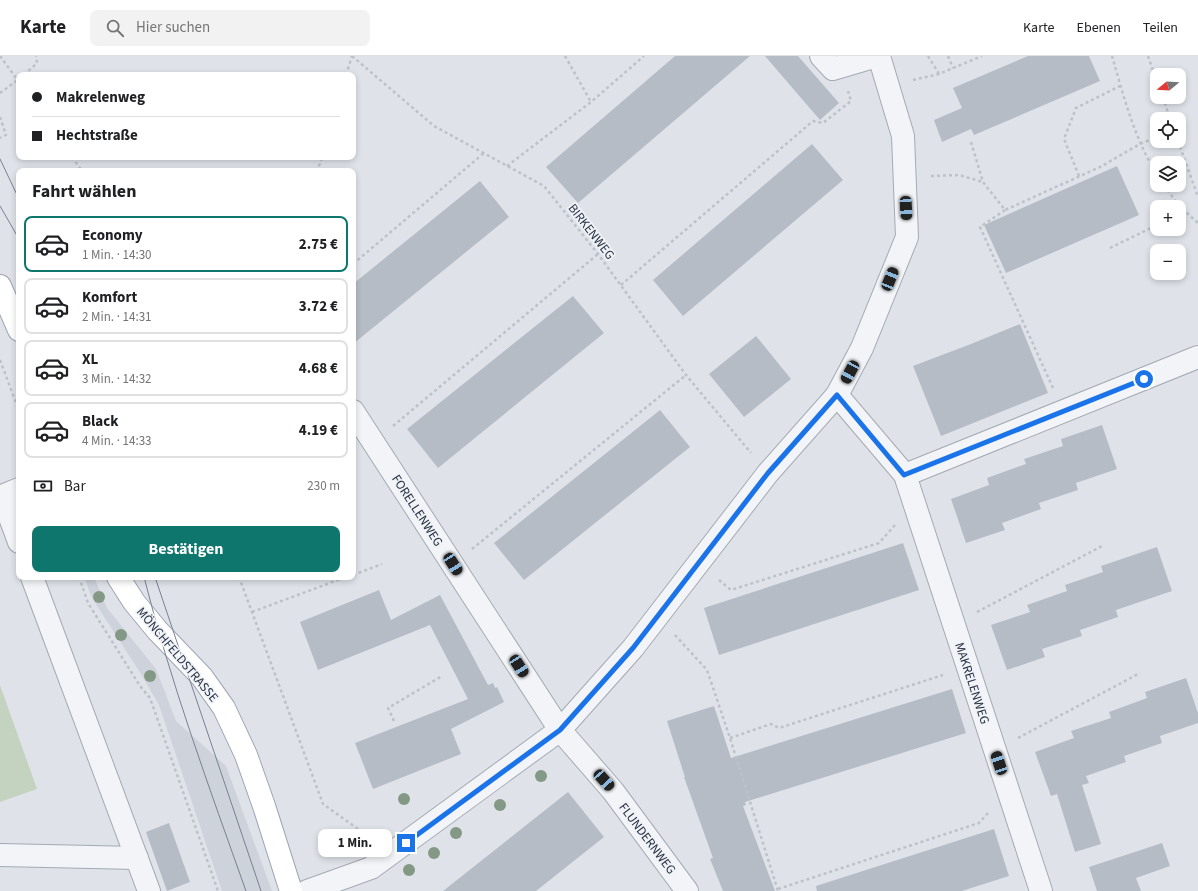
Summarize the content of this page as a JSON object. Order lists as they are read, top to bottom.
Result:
{
  "streets": {
    "main road": ["MÖNCHFELDSTRASSE"],
    "street": ["FORELLENWEG", "MAKRELENWEG", "FLUNDERNWEG"],
    "path": ["BIRKENWEG"]
  },
  "crossings": [
    ["FORELLENWEG", "FLUNDERNWEG"]
  ],
  "north": "left",
  "page": {
    "header": "Karte",
    "search": "Hier suchen",
    "nav": ["Karte", "Ebenen", "Teilen"],
    "map_buttons": ["+", "−"],
    "banner": ["Makrelenweg", "Hechtstraße"],
    "heading": "Fahrt wählen",
    "list": [
      {
        "name": "Economy",
        "note": "1 Min. · 14:30",
        "value": "2.75 €"
      },
      {
        "name": "Komfort",
        "note": "2 Min. · 14:31",
        "value": "3.72 €"
      },
      {
        "name": "XL",
        "note": "3 Min. · 14:32",
        "value": "4.68 €"
      },
      {
        "name": "Black",
        "note": "4 Min. · 14:33",
        "value": "4.19 €"
      }
    ],
    "pay": ["Bar", "230 m"],
    "buttons": "Bestätigen",
    "bubble": "1 Min."
  }
}
